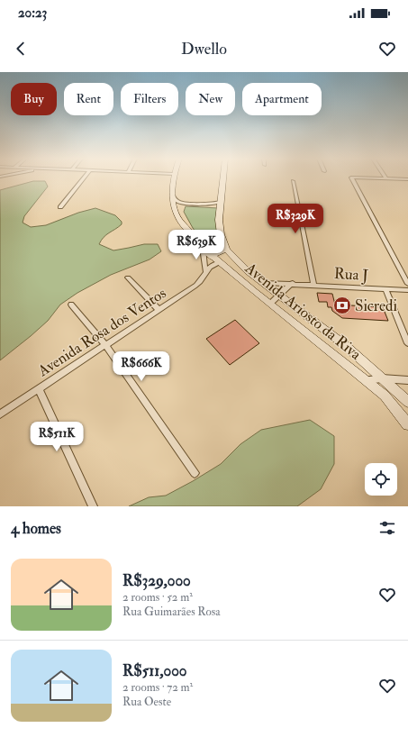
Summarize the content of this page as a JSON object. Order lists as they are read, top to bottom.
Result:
{
  "streets": {
    "street": ["Rua J", "Avenida Ariosto da Riva", "Avenida Rosa dos Ventos"]
  },
  "crossings": [
    ["Avenida Ariosto da Riva", "Avenida Rosa dos Ventos"]
  ],
  "places": {
    "bank": ["Sicredi"]
  },
  "page": {
    "status": "20:23",
    "header": "Dwello",
    "chip": [
      "Buy",
      "Rent",
      "Filters",
      "New",
      "Apartment"
    ],
    "price": [
      "R$329K",
      "R$639K",
      "R$666K",
      "R$511K"
    ],
    "heading": "4 homes",
    "list": [
      {
        "name": "R$329,000",
        "note": "2 rooms · 52 m² · Rua Guimarães Rosa"
      },
      {
        "name": "R$511,000",
        "note": "2 rooms · 72 m² · Rua Oeste"
      }
    ]
  }
}
